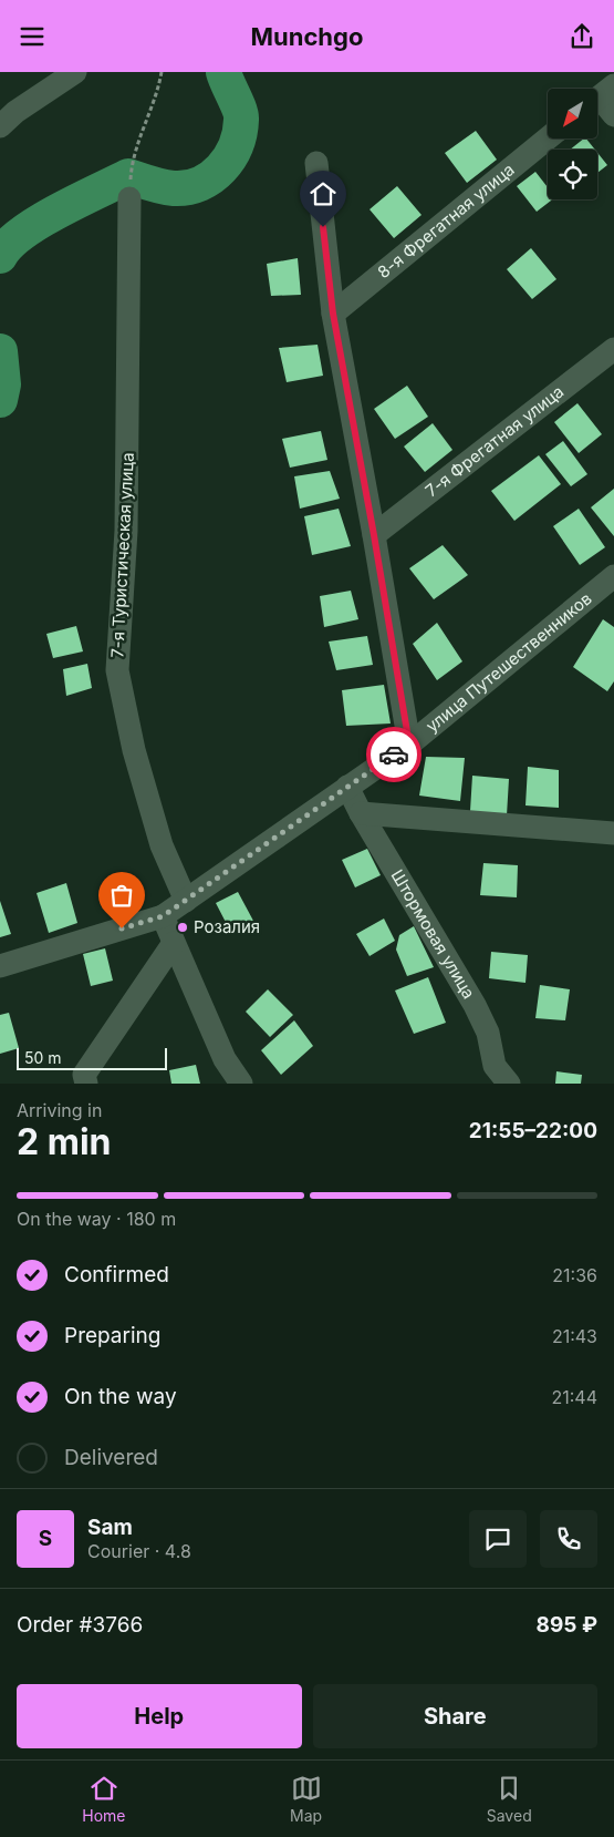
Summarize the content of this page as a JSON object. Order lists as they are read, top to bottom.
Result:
{
  "streets": {
    "street": [
      "8-я Фрегатная улица",
      "7-я Фрегатная улица",
      "7-я Туристическая улица",
      "улица Путешественников",
      "Штормовая улица"
    ]
  },
  "crossings": [
    ["7-я Туристическая улица", "улица Путешественников"],
    ["улица Путешественников", "Штормовая улица"]
  ],
  "places": ["Розалия"],
  "scale_bar": "50 m",
  "north": "bottom left",
  "page": {
    "header": "Munchgo",
    "scale": "50 m",
    "heading": ["2 min", "Arriving in", "21:55–22:00"],
    "panel": [
      "Sam",
      "Courier · 4.8",
      "Order #3766",
      "895 ₽"
    ],
    "bar": "On the way · 180 m",
    "list": [
      ["Confirmed", "21:36"],
      ["Preparing", "21:43"],
      ["On the way", "21:44"],
      "Delivered"
    ],
    "round": "S",
    "buttons": ["Help", "Share"],
    "tabs": ["Home", "Map", "Saved"]
  }
}
